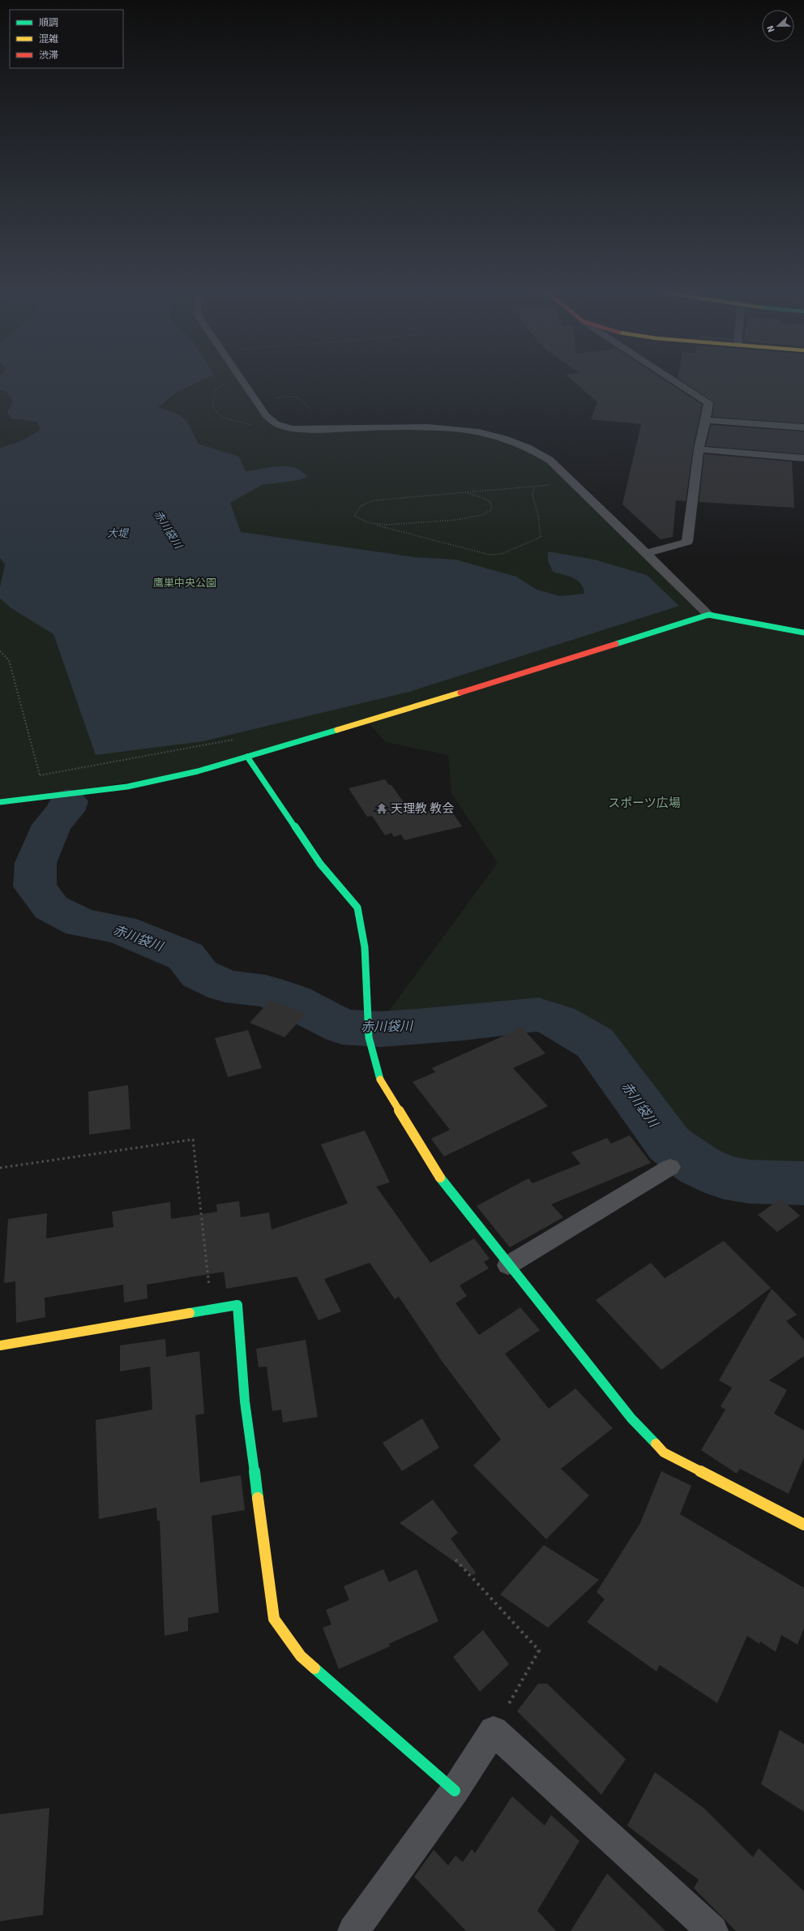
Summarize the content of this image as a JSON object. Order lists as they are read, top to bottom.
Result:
{
  "water": ["赤川袋川", "大堤"],
  "parks": ["鷹巣中央公園", "スポーツ広場"],
  "places": {
    "temple": ["天理教 教会"]
  },
  "legend": ["順調", "混雑", "渋滞"],
  "north": "left"
}
